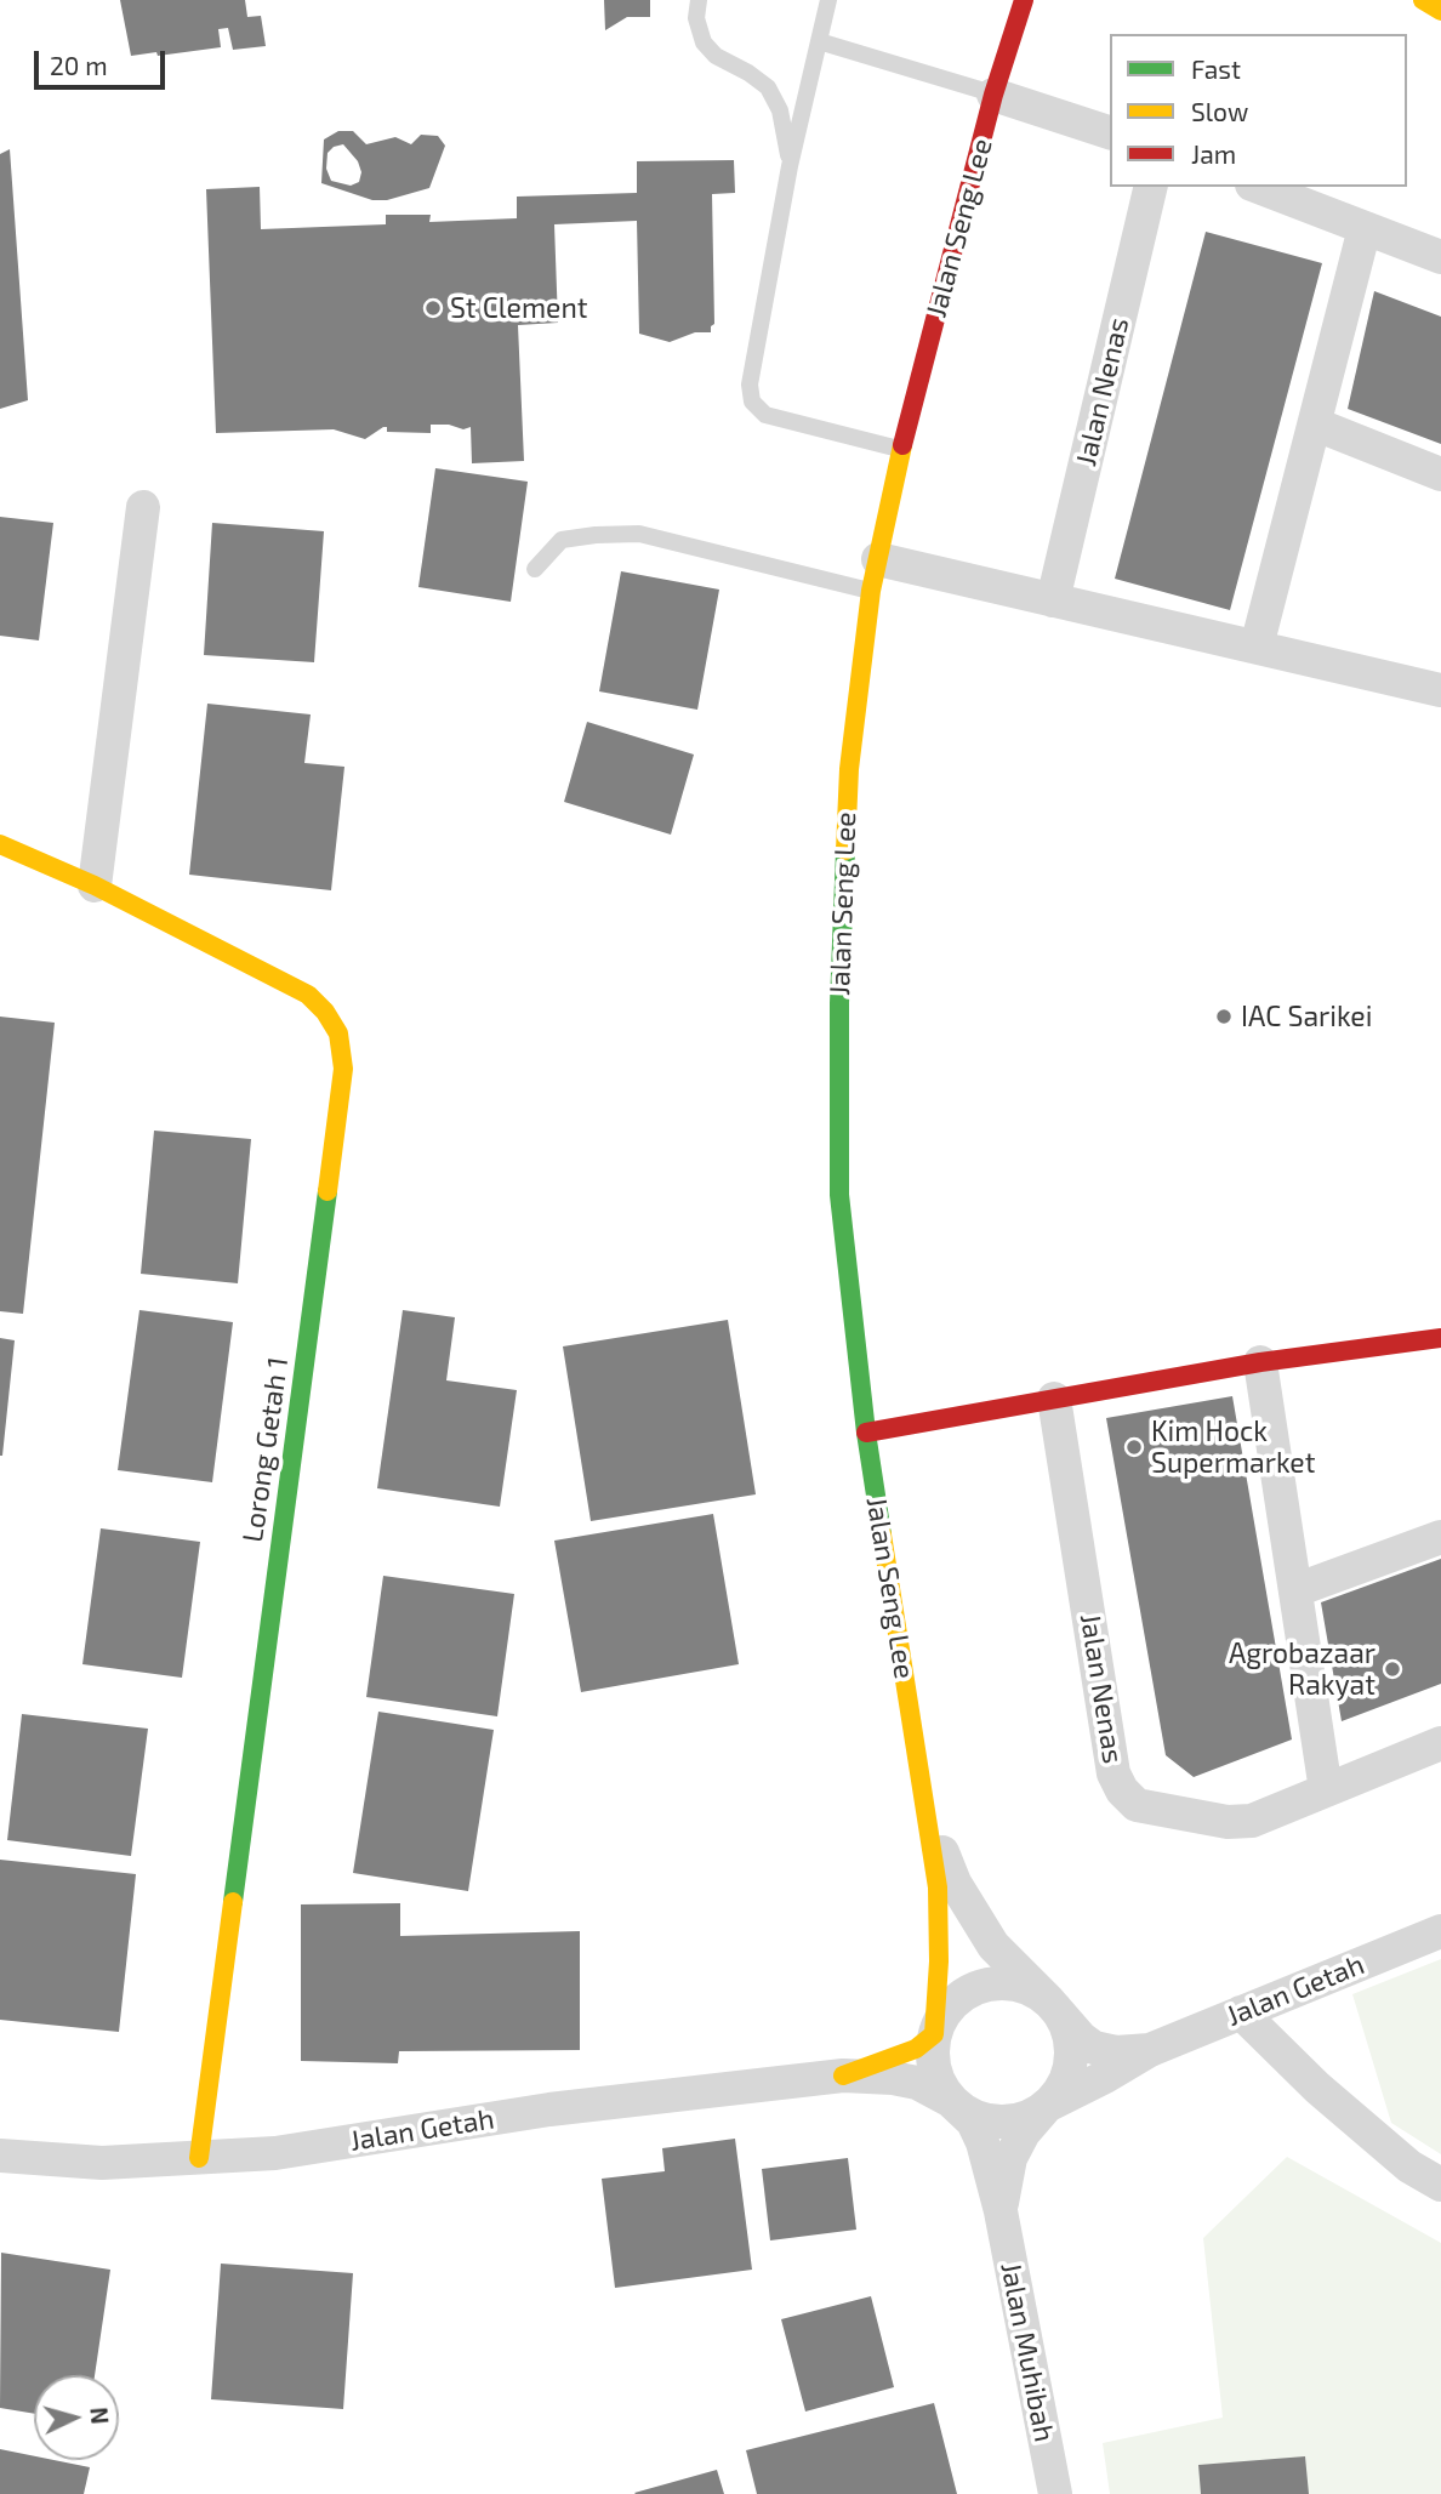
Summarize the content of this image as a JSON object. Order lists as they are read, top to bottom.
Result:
{
  "streets": {
    "street": [
      "Jalan Seng Lee",
      "Jalan Nenas",
      "Lorong Getah 1",
      "Jalan Getah",
      "Jalan Muhibah"
    ]
  },
  "crossings": [
    ["Jalan Seng Lee", "Jalan Getah"],
    ["Jalan Seng Lee", "Jalan Muhibah"],
    ["Lorong Getah 1", "Jalan Getah"],
    ["Jalan Getah", "Jalan Muhibah"]
  ],
  "places": [
    "St Clement",
    "IAC Sarikei",
    "Kim Hock Supermarket",
    "Agrobazaar Rakyat"
  ],
  "legend": ["Fast", "Slow", "Jam"],
  "scale_bar": "20 m",
  "north": "right"
}
